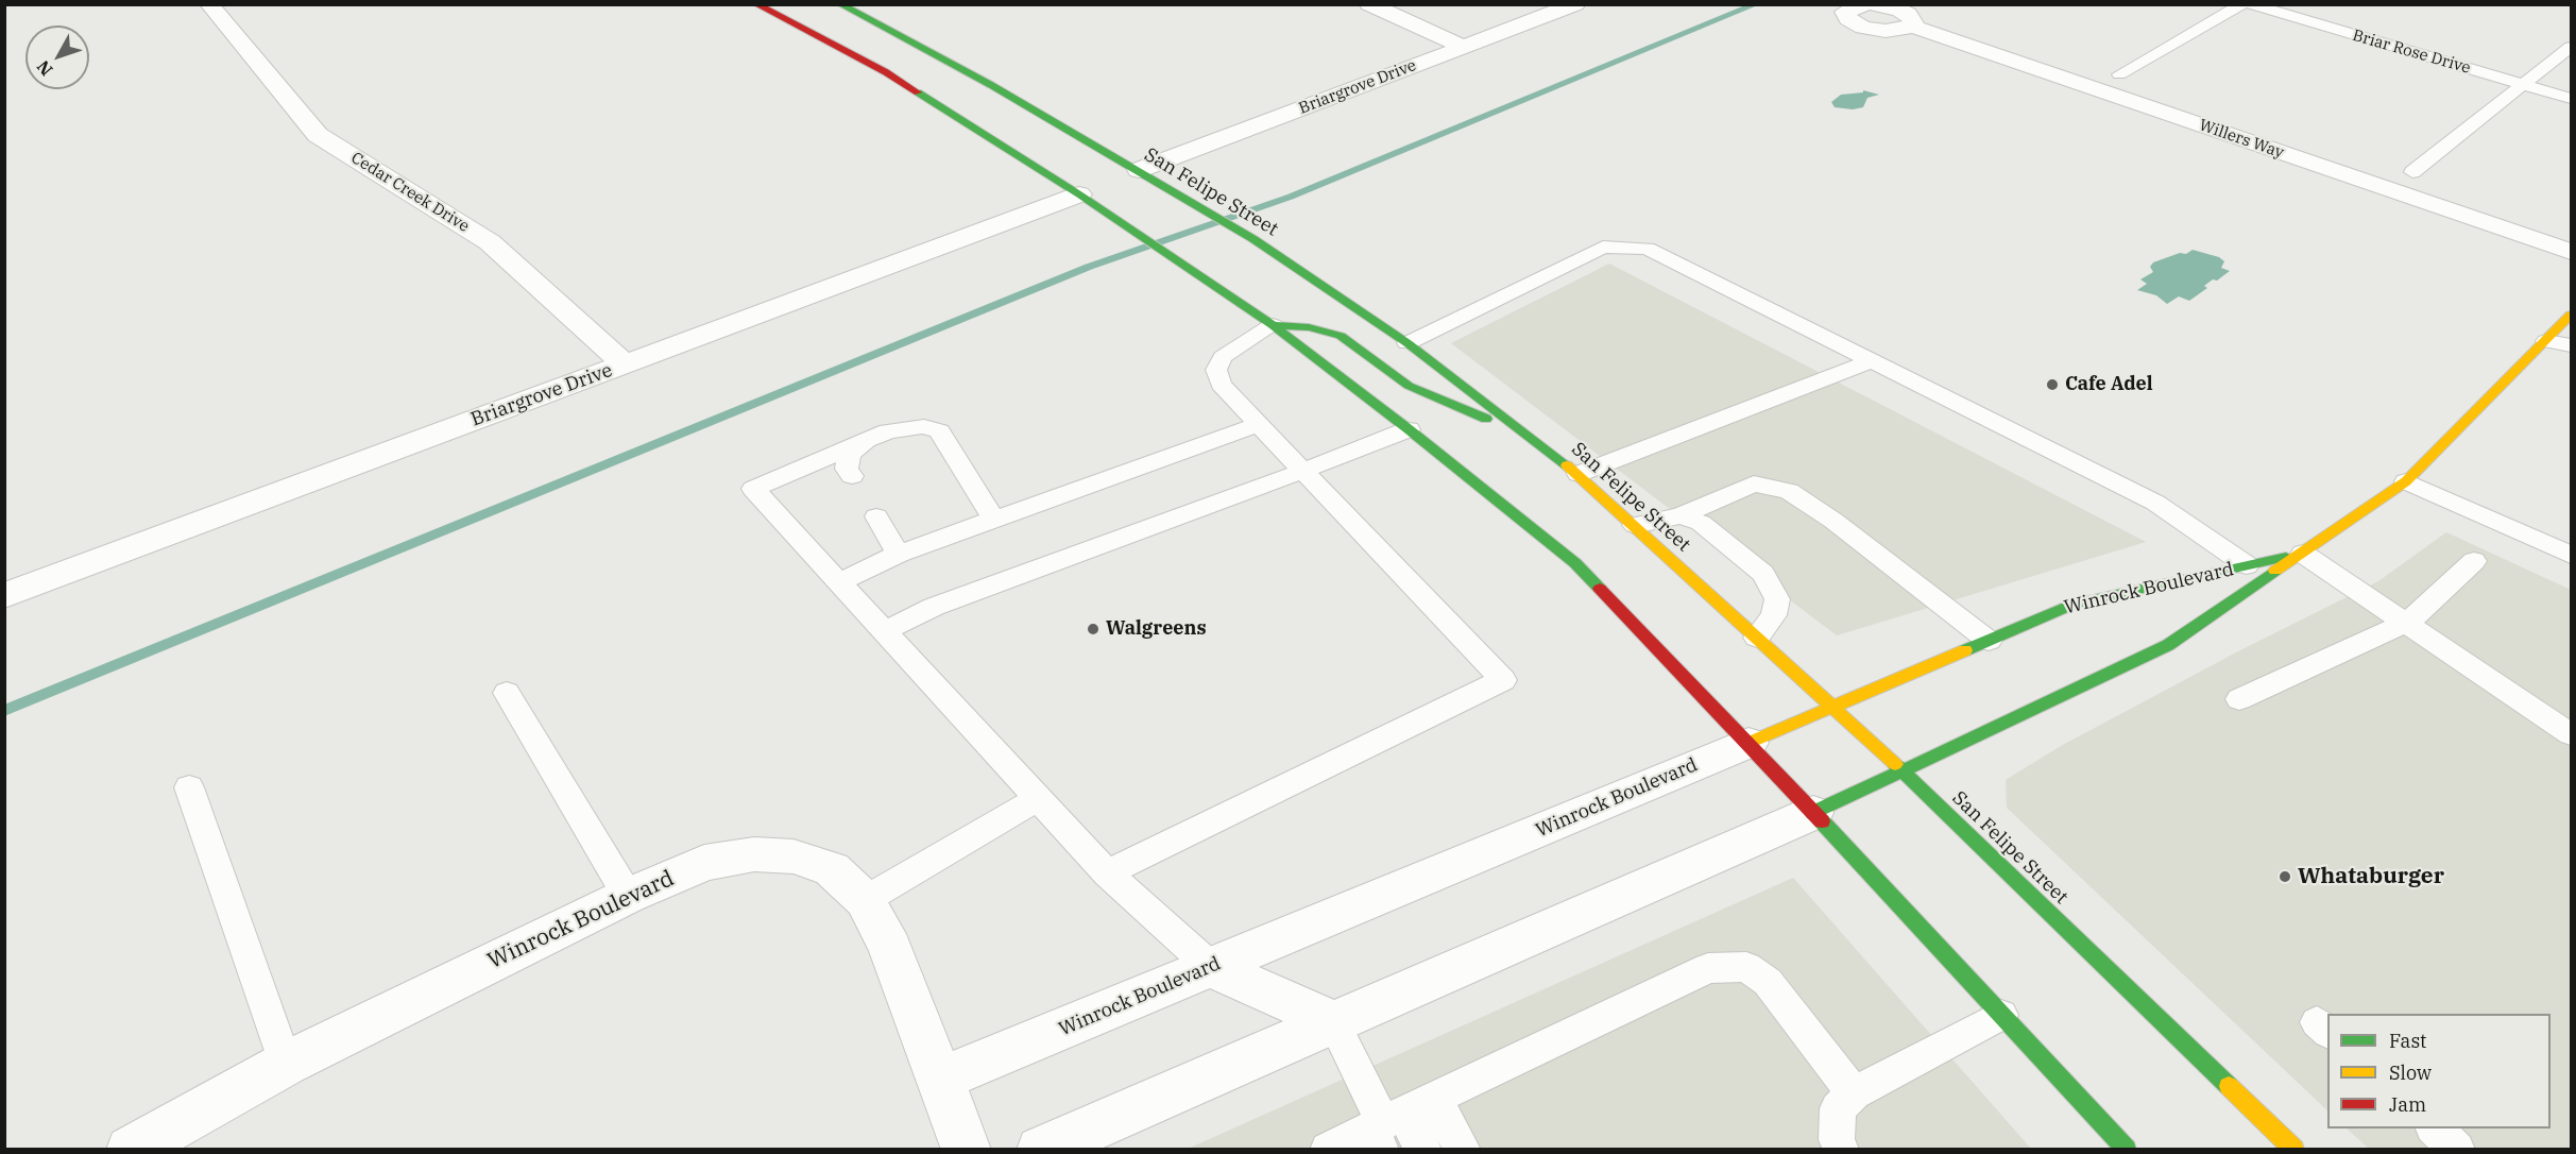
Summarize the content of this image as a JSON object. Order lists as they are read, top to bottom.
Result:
{
  "streets": {
    "main road": ["San Felipe Street", "Winrock Boulevard"],
    "street": ["Briargrove Drive", "Willers Way", "Cedar Creek Drive"],
    "lane": ["Briar Rose Drive"]
  },
  "crossings": [
    ["Briargrove Drive", "Cedar Creek Drive"],
    ["Briargrove Drive", "San Felipe Street"],
    ["San Felipe Street", "Winrock Boulevard"]
  ],
  "places": ["Cafe Adel", "Walgreens", "Whataburger"],
  "legend": ["Fast", "Slow", "Jam"],
  "north": "bottom left"
}
